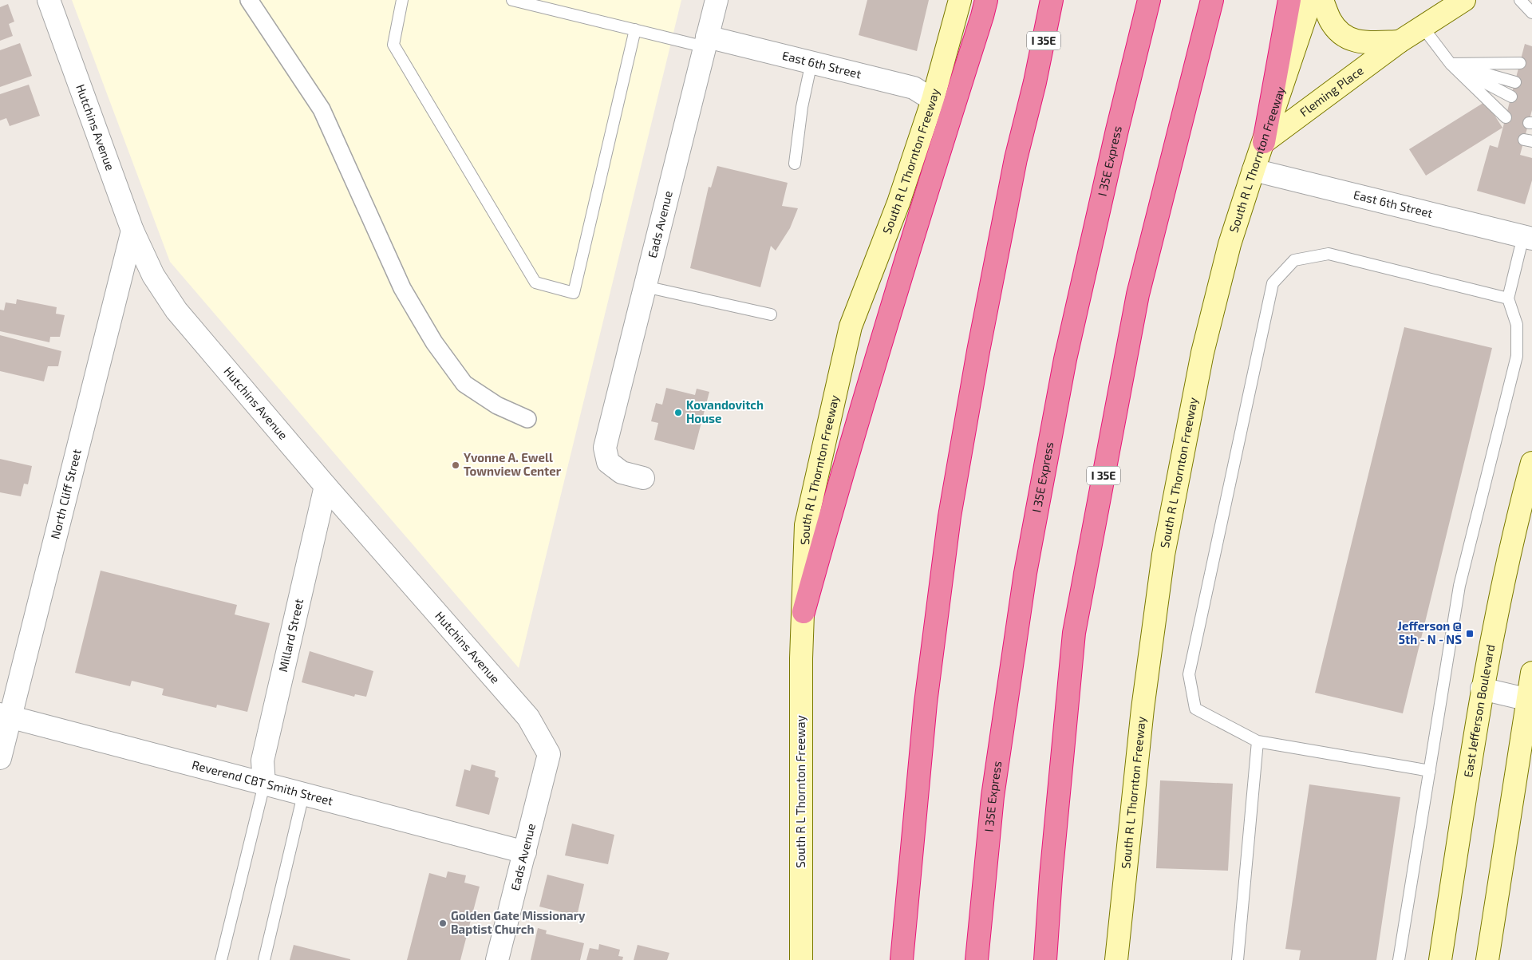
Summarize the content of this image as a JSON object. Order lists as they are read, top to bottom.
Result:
{
  "streets": {
    "highway": ["I 35E", "I 35E Express"],
    "main road": ["Fleming Place", "South R L Thornton Freeway", "East Jefferson Boulevard"],
    "street": [
      "East 6th Street",
      "Hutchins Avenue",
      "Eads Avenue",
      "North Cliff Street",
      "Millard Street",
      "Reverend CBT Smith Street"
    ]
  },
  "crossings": [
    ["East 6th Street", "South R L Thornton Freeway"],
    ["East 6th Street", "Eads Avenue"],
    ["Fleming Place", "South R L Thornton Freeway"],
    ["Hutchins Avenue", "Eads Avenue"],
    ["Hutchins Avenue", "North Cliff Street"],
    ["Hutchins Avenue", "Millard Street"],
    ["Eads Avenue", "Reverend CBT Smith Street"],
    ["North Cliff Street", "Reverend CBT Smith Street"],
    ["Millard Street", "Reverend CBT Smith Street"]
  ],
  "places": {
    "other": ["Kovandovitch House", "Yvonne A. Ewell Townview Center", "Golden Gate Missionary Baptist Church"],
    "transit": ["Jefferson @ 5th - N - NS"]
  }
}
